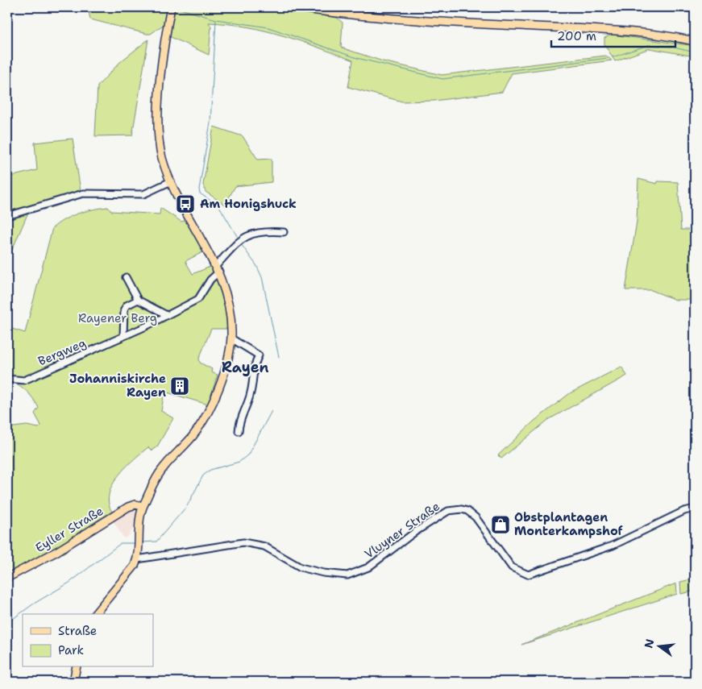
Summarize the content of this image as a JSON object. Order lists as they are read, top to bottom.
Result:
{
  "streets": {
    "main road": ["Eyller Straße"],
    "street": ["Bergweg", "Vluyner Straße"]
  },
  "districts": ["Rayen"],
  "parks": ["Rayener Berg"],
  "places": {
    "bus stop": ["Am Honigshuck"],
    "building": ["Johanniskirche Rayen"],
    "shop": ["Obstplantagen Monterkampshof"]
  },
  "legend": ["Straße", "Park"],
  "scale_bar": "200 m",
  "north": "left"
}
